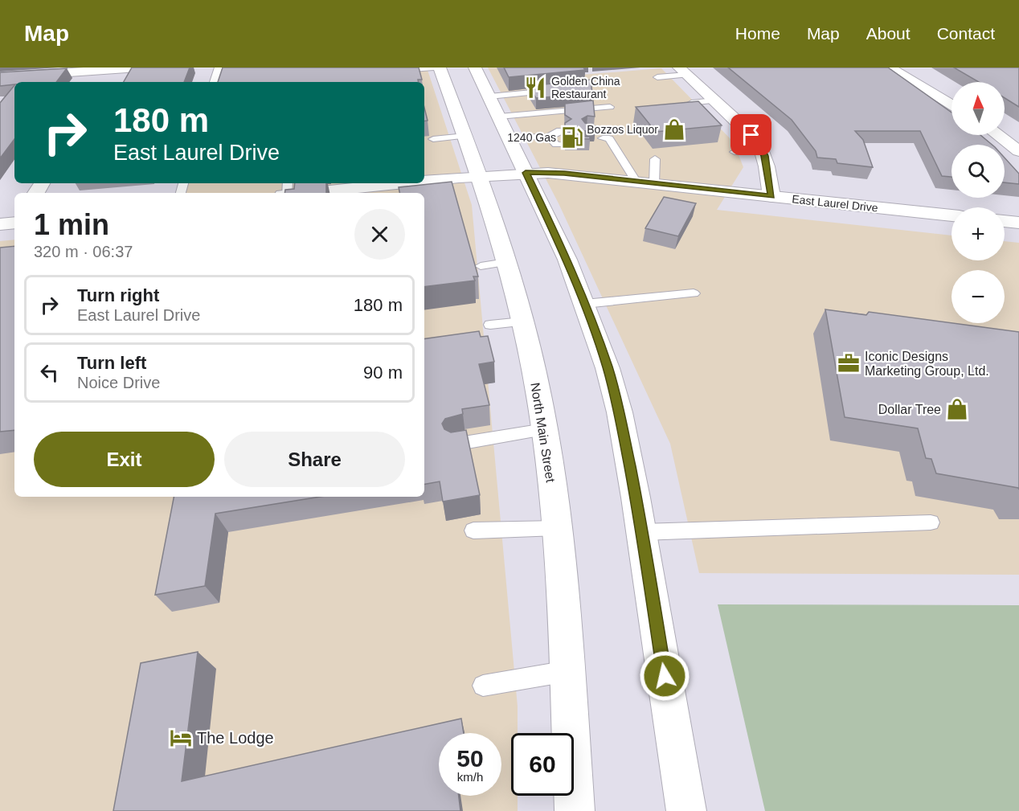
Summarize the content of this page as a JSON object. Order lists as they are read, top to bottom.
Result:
{
  "streets": {
    "main road": ["East Laurel Drive", "North Main Street"]
  },
  "crossings": [
    ["East Laurel Drive", "North Main Street"]
  ],
  "places": {
    "restaurant": ["Golden China Restaurant"],
    "shop": ["Bozzos Liquor", "Dollar Tree"],
    "fuel station": ["1240 Gas"],
    "office": ["Iconic Designs Marketing Group, Ltd."],
    "hotel": ["The Lodge"]
  },
  "north": "top",
  "page": {
    "header": "Map",
    "nav": [
      "Home",
      "Map",
      "About",
      "Contact"
    ],
    "map_buttons": ["+", "−"],
    "turn": ["180 m", "East Laurel Drive"],
    "heading": ["1 min", "320 m · 06:37"],
    "list": [
      {
        "name": "Turn right",
        "note": "East Laurel Drive",
        "value": "180 m"
      },
      {
        "name": "Turn left",
        "note": "Noice Drive",
        "value": "90 m"
      }
    ],
    "buttons": ["Exit", "Share"],
    "speed": "50 km/h",
    "limit": "60"
  }
}
